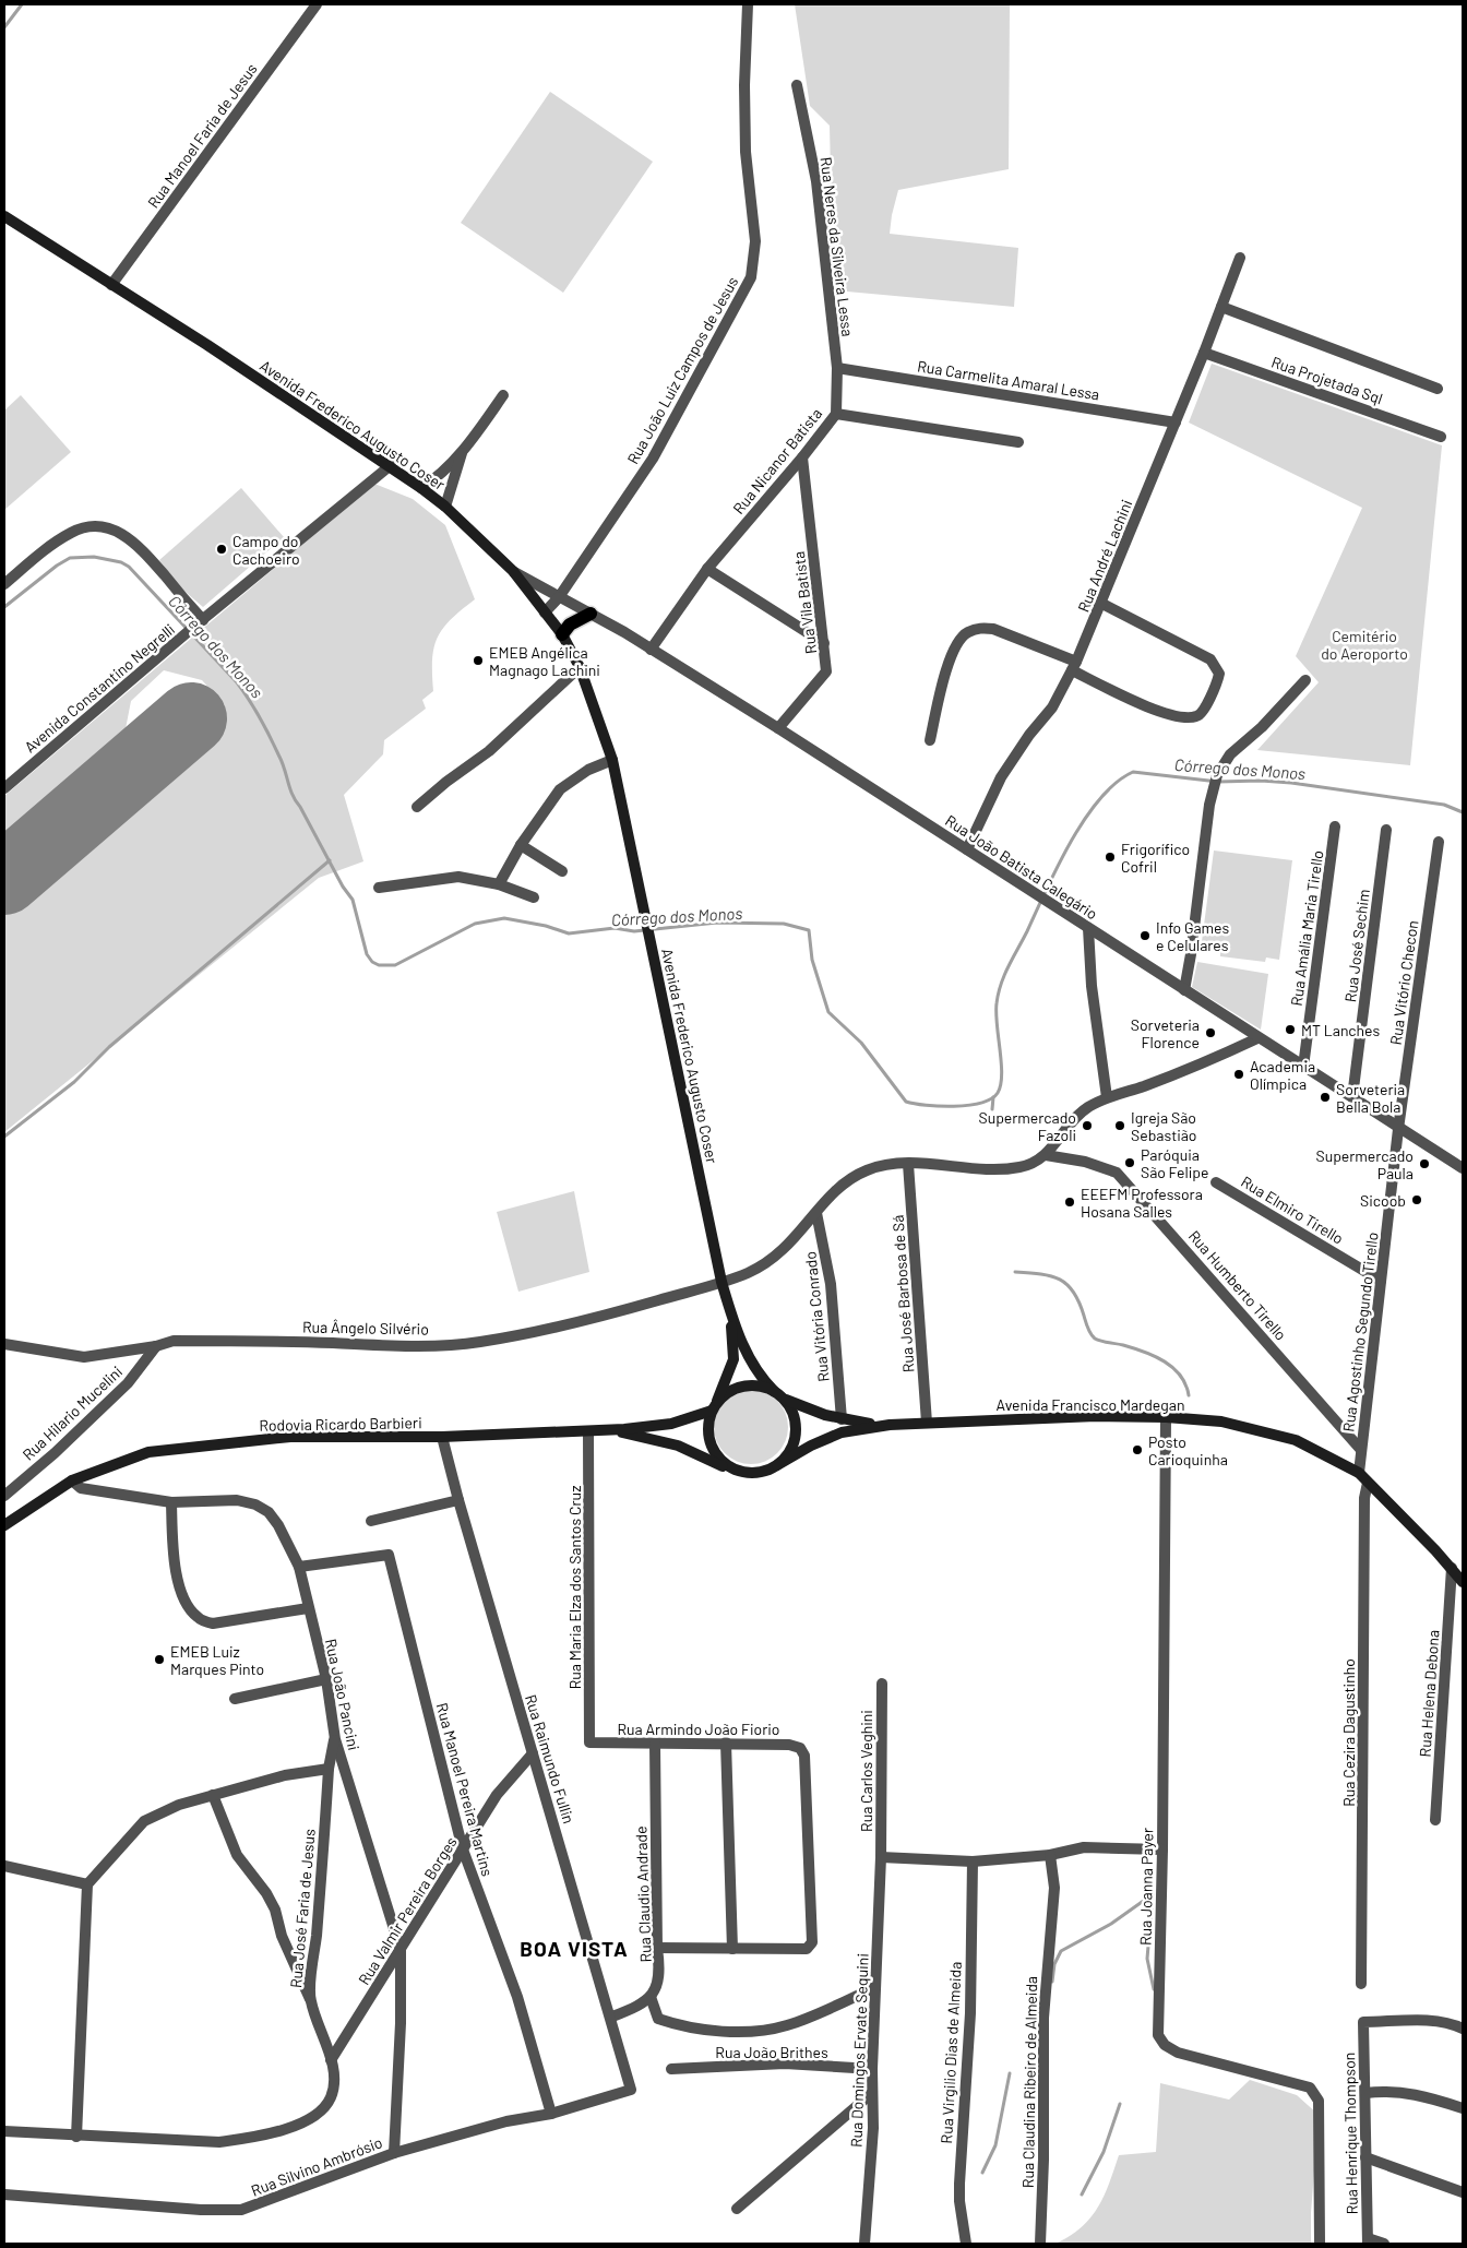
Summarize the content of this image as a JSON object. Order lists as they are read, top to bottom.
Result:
{
  "streets": {
    "main road": ["Avenida Frederico Augusto Coser", "Avenida Francisco Mardegan", "Rodovia Ricardo Barbieri"],
    "street": [
      "Rua Manoel Faria de Jesus",
      "Rua Neres da Silveira Lessa",
      "Rua João Luiz Campos de Jesus",
      "Rua Carmelita Amaral Lessa",
      "Rua Projetada Sql",
      "Rua Nicanor Batista",
      "Rua André Lachini",
      "Rua Vila Batista",
      "Avenida Constantino Negrelli",
      "Rua João Batista Calegário",
      "Rua Amália Maria Tirello",
      "Rua José Sechim",
      "Rua Vitório Checon",
      "Rua Elmiro Tirello",
      "Rua Humberto Tirello",
      "Rua José Barbosa de Sá",
      "Rua Vitória Conrado",
      "Rua Ângelo Silvério",
      "Rua Agostinho Segundo Tirello",
      "Rua Hilario Mucelini",
      "Rua Maria Elza dos Santos Cruz",
      "Rua Helena Debona",
      "Rua João Pancini",
      "Rua Armindo João Fiorio",
      "Rua Cezira Dagustinho",
      "Rua Raimundo Fullin",
      "Rua Carlos Veghini",
      "Rua Manoel Pereira Martins",
      "Rua Joanna Payer",
      "Rua Claudio Andrade",
      "Rua José Faria de Jesus",
      "Rua Valmir Pereira Borges",
      "Rua Domingos Ervate Sequini",
      "Rua João Brithes",
      "Rua Virgilio Dias de Almeida",
      "Rua Claudina Ribeiro de Almeida",
      "Rua Henrique Thompson",
      "Rua Silvino Ambrósio"
    ]
  },
  "crossings": [
    ["Rua Manoel Faria de Jesus", "Avenida Frederico Augusto Coser"],
    ["Rua Neres da Silveira Lessa", "Rua Carmelita Amaral Lessa"],
    ["Rua Neres da Silveira Lessa", "Rua Nicanor Batista"],
    ["Rua João Luiz Campos de Jesus", "Rua João Batista Calegário"],
    ["Rua Carmelita Amaral Lessa", "Rua André Lachini"],
    ["Rua Projetada Sql", "Rua André Lachini"],
    ["Avenida Frederico Augusto Coser", "Avenida Constantino Negrelli"],
    ["Avenida Frederico Augusto Coser", "Rua João Batista Calegário"],
    ["Avenida Frederico Augusto Coser", "Rua Ângelo Silvério"],
    ["Avenida Frederico Augusto Coser", "Avenida Francisco Mardegan"],
    ["Rua Nicanor Batista", "Rua Vila Batista"],
    ["Rua Nicanor Batista", "Rua João Batista Calegário"],
    ["Rua André Lachini", "Rua João Batista Calegário"],
    ["Rua Vila Batista", "Rua João Batista Calegário"],
    ["Rua João Batista Calegário", "Rua Amália Maria Tirello"],
    ["Rua João Batista Calegário", "Rua José Sechim"],
    ["Rua João Batista Calegário", "Rua Vitório Checon"],
    ["Rua João Batista Calegário", "Rua Agostinho Segundo Tirello"],
    ["Rua Vitório Checon", "Rua Agostinho Segundo Tirello"],
    ["Rua Elmiro Tirello", "Rua Agostinho Segundo Tirello"],
    ["Rua Humberto Tirello", "Rua Ângelo Silvério"],
    ["Rua Humberto Tirello", "Rua Agostinho Segundo Tirello"],
    ["Rua José Barbosa de Sá", "Rua Ângelo Silvério"],
    ["Rua José Barbosa de Sá", "Avenida Francisco Mardegan"],
    ["Rua Vitória Conrado", "Rua Ângelo Silvério"],
    ["Rua Vitória Conrado", "Avenida Francisco Mardegan"],
    ["Rua Ângelo Silvério", "Rua Hilario Mucelini"],
    ["Rua Agostinho Segundo Tirello", "Avenida Francisco Mardegan"],
    ["Avenida Francisco Mardegan", "Rua Helena Debona"],
    ["Avenida Francisco Mardegan", "Rua Cezira Dagustinho"],
    ["Avenida Francisco Mardegan", "Rua Joanna Payer"],
    ["Rodovia Ricardo Barbieri", "Rua Maria Elza dos Santos Cruz"],
    ["Rodovia Ricardo Barbieri", "Rua João Pancini"],
    ["Rodovia Ricardo Barbieri", "Rua Raimundo Fullin"],
    ["Rua Maria Elza dos Santos Cruz", "Rua Armindo João Fiorio"],
    ["Rua João Pancini", "Rua Manoel Pereira Martins"],
    ["Rua João Pancini", "Rua José Faria de Jesus"],
    ["Rua João Pancini", "Rua Valmir Pereira Borges"],
    ["Rua João Pancini", "Rua Silvino Ambrósio"],
    ["Rua Armindo João Fiorio", "Rua Claudio Andrade"],
    ["Rua Raimundo Fullin", "Rua Valmir Pereira Borges"],
    ["Rua Raimundo Fullin", "Rua Silvino Ambrósio"],
    ["Rua Carlos Veghini", "Rua Domingos Ervate Sequini"],
    ["Rua Manoel Pereira Martins", "Rua Valmir Pereira Borges"],
    ["Rua Manoel Pereira Martins", "Rua Silvino Ambrósio"],
    ["Rua José Faria de Jesus", "Rua Valmir Pereira Borges"],
    ["Rua Domingos Ervate Sequini", "Rua João Brithes"]
  ],
  "districts": ["BOA VISTA"],
  "water": ["Córrego dos Monos"],
  "parks": ["Cemitério do Aeroporto"],
  "places": [
    "Campo do Cachoeiro",
    "EMEB Angélica Magnago Lachini",
    "Frigorífico Cofril",
    "Info Games e Celulares",
    "MT Lanches",
    "Sorveteria Florence",
    "Academia Olímpica",
    "Sorveteria Bella Bola",
    "Supermercado Fazoli",
    "Igreja São Sebastião",
    "Paróquia São Felipe",
    "Supermercado Paula",
    "Sicoob",
    "EEEFM Professora Hosana Salles",
    "Posto Carioquinha",
    "EMEB Luiz Marques Pinto"
  ]
}
